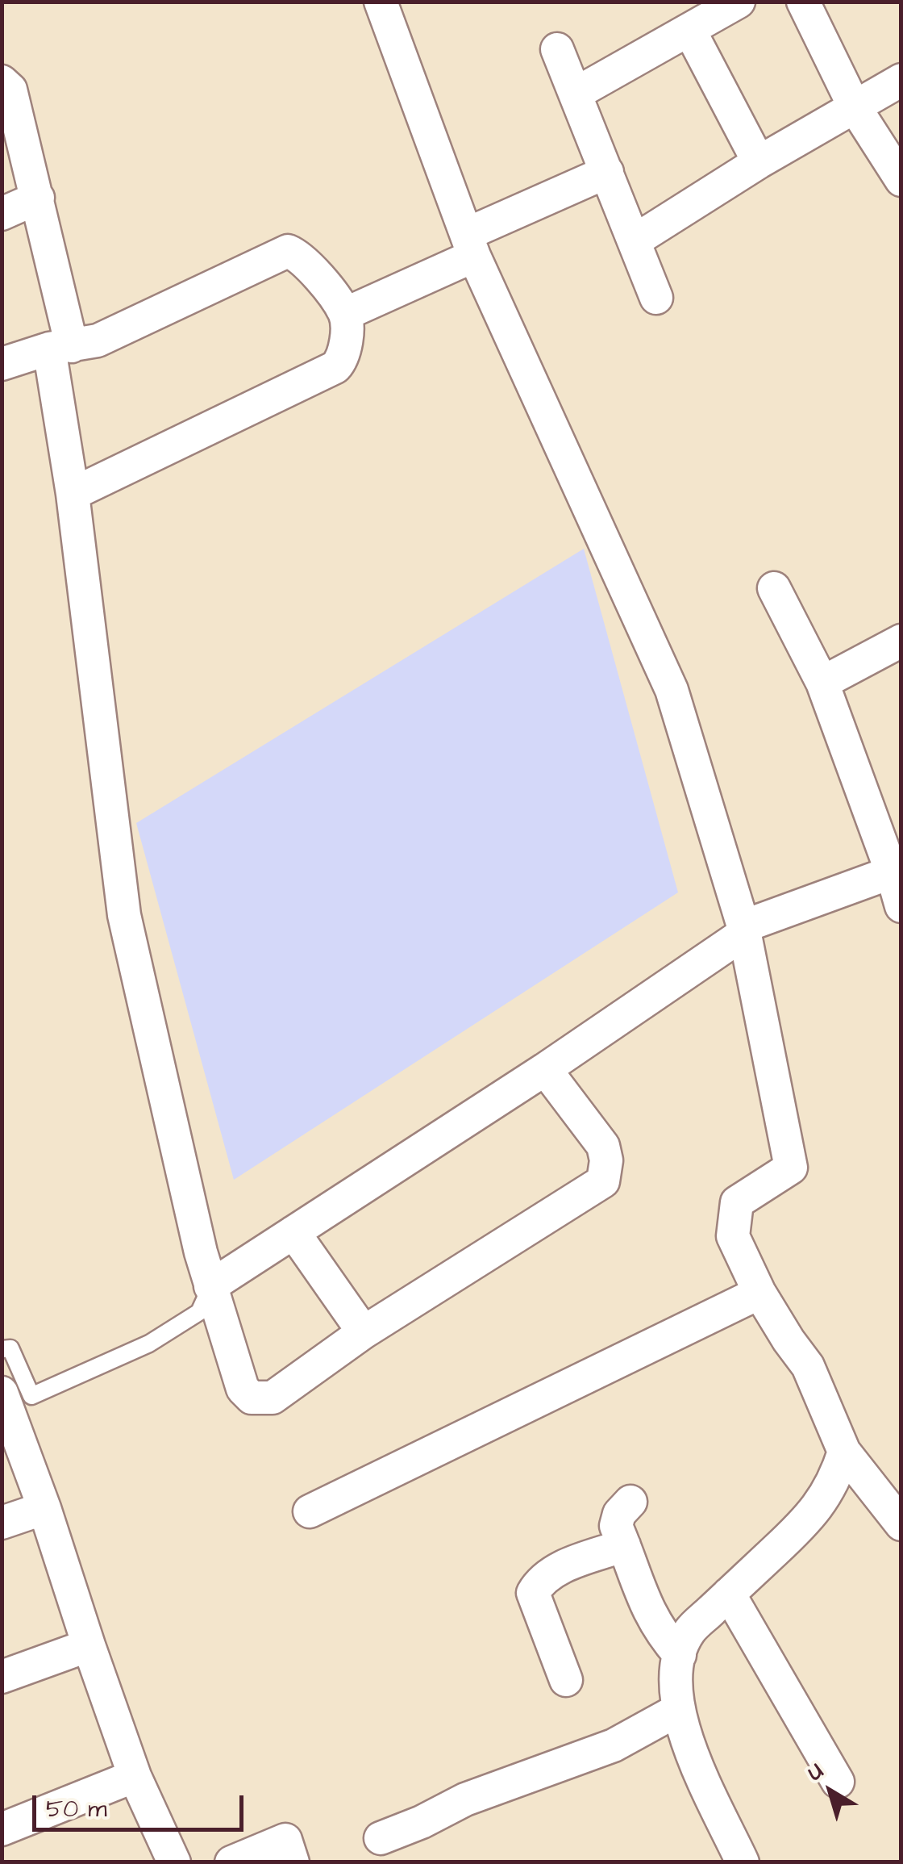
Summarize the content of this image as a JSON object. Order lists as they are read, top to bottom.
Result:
{
  "scale_bar": "50 m",
  "north": "top left"
}
